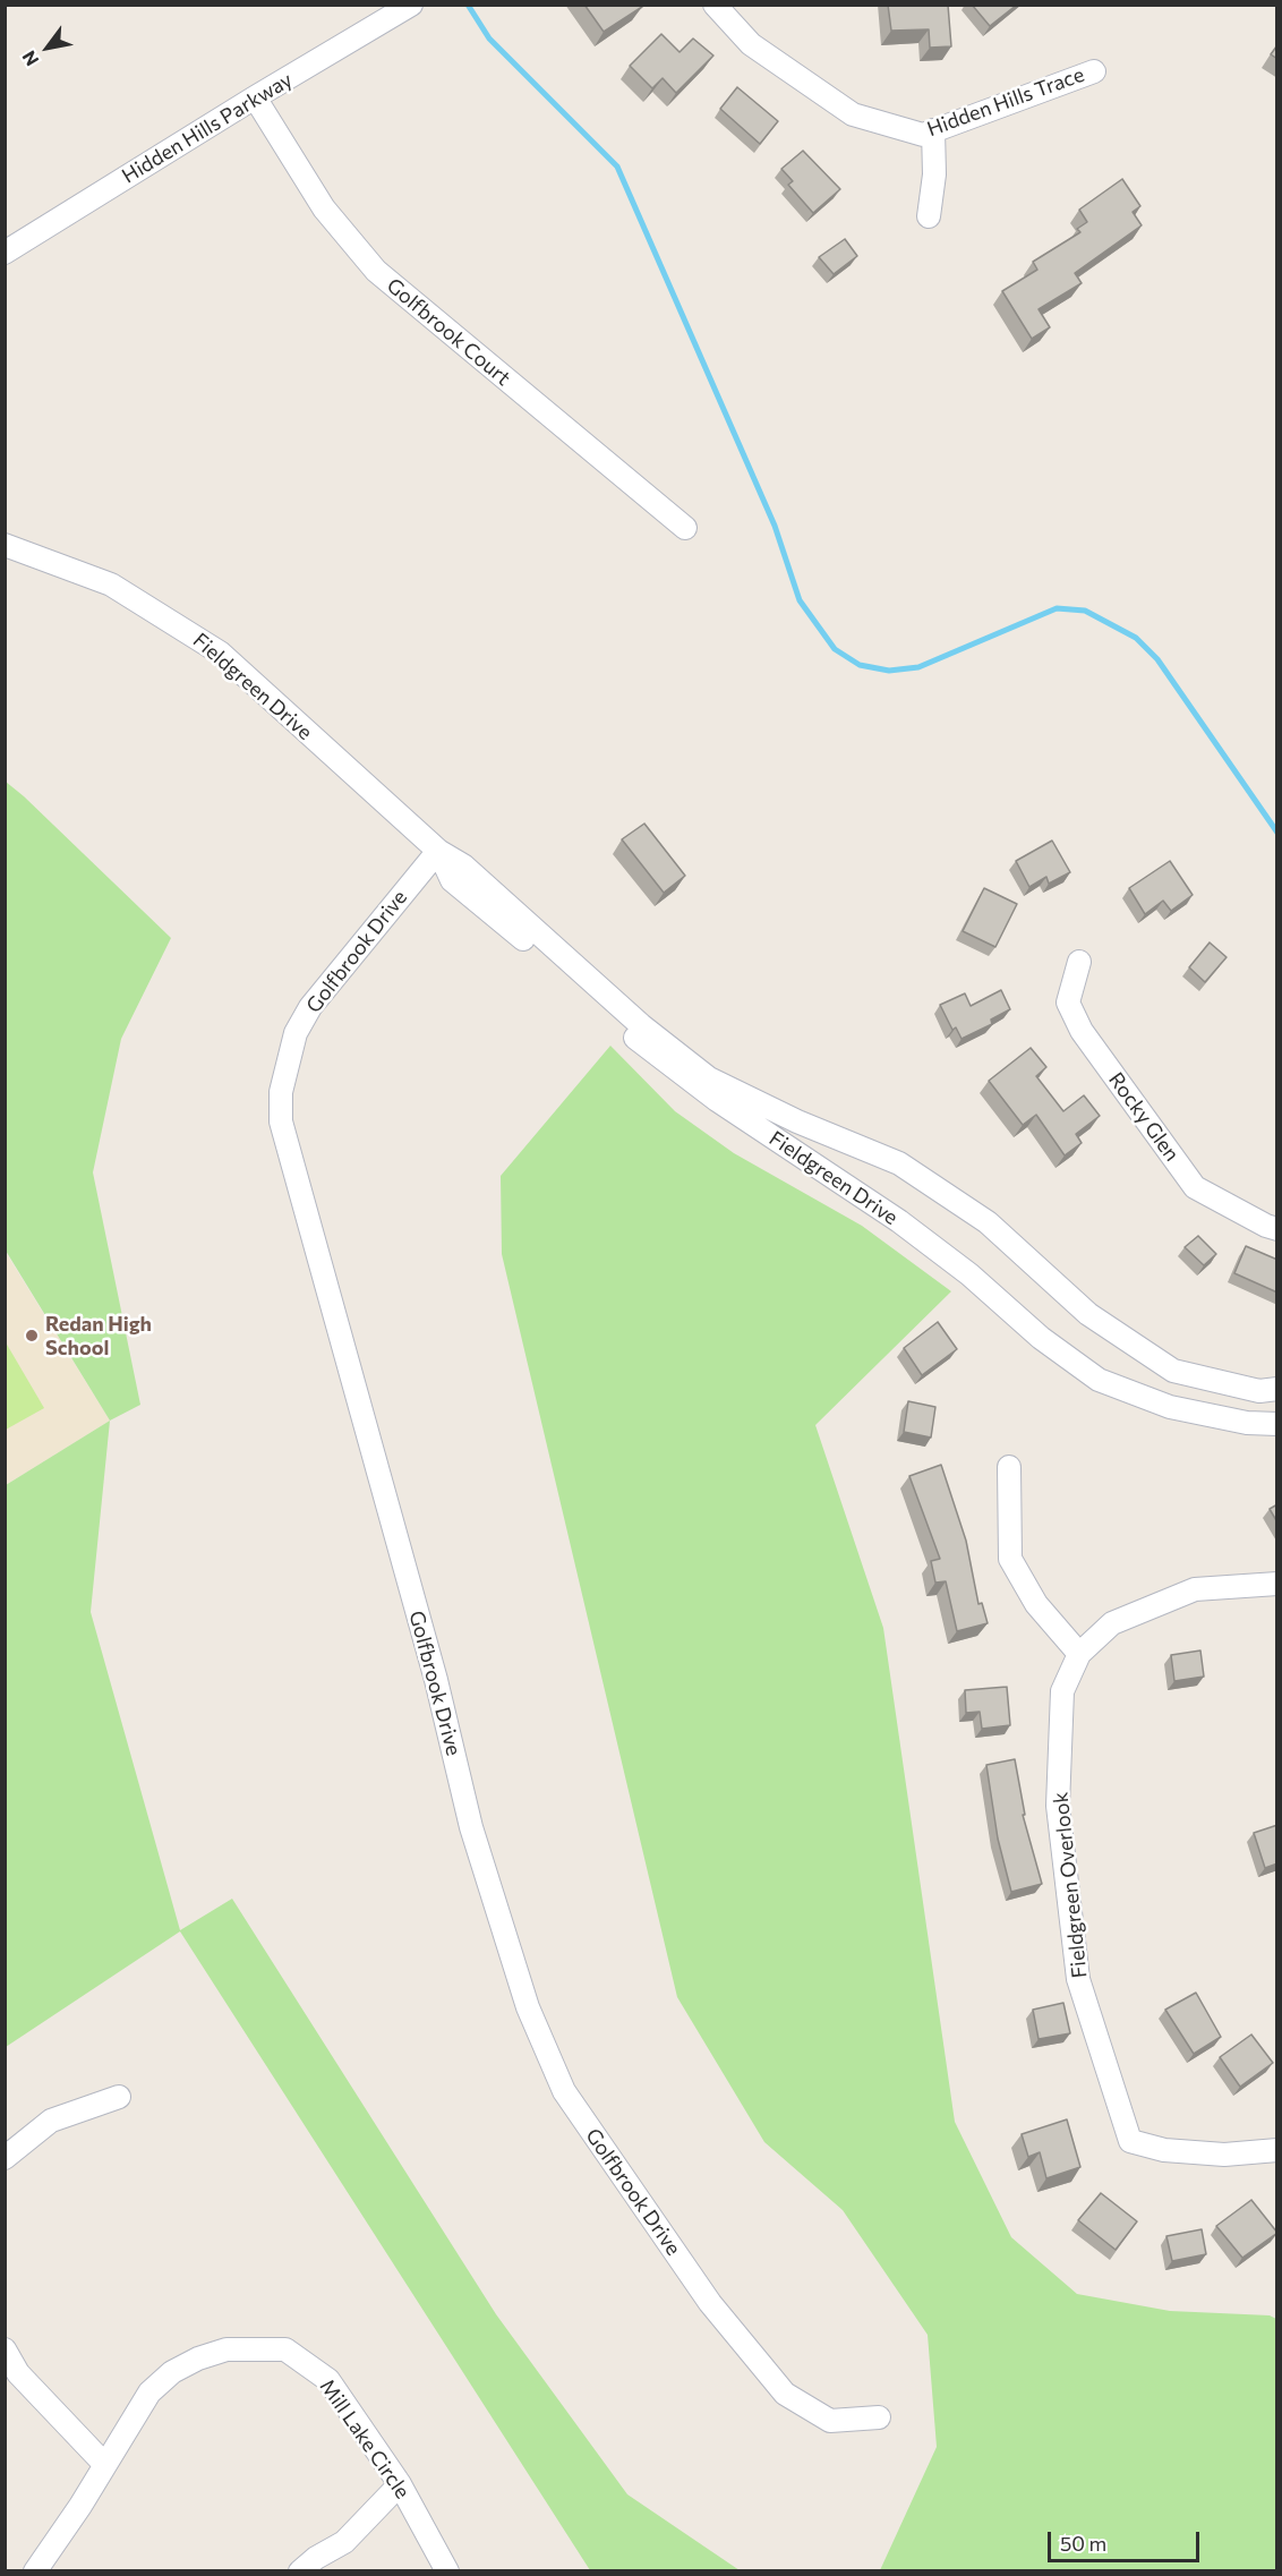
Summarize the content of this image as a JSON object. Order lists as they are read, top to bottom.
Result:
{
  "streets": {
    "street": [
      "Hidden Hills Trace",
      "Hidden Hills Parkway",
      "Golfbrook Court",
      "Fieldgreen Drive",
      "Golfbrook Drive",
      "Rocky Glen",
      "Fieldgreen Overlook",
      "Mill Lake Circle"
    ]
  },
  "crossings": [
    ["Hidden Hills Parkway", "Golfbrook Court"],
    ["Fieldgreen Drive", "Golfbrook Drive"]
  ],
  "places": ["Redan High School"],
  "scale_bar": "50 m",
  "north": "bottom left"
}
